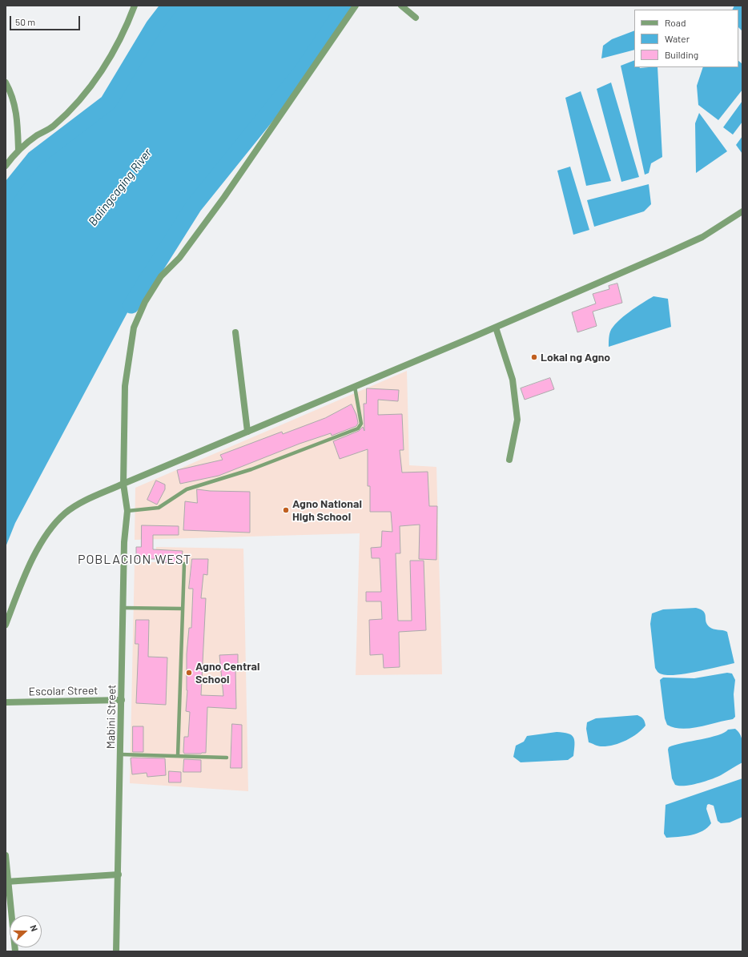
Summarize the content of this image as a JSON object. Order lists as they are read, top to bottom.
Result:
{
  "streets": {
    "street": ["Escolar Street", "Mabini Street"]
  },
  "crossings": [
    ["Escolar Street", "Mabini Street"]
  ],
  "districts": ["POBLACION WEST"],
  "water": ["Balingcaging River"],
  "places": ["Lokal ng Agno", "Agno National High School", "Agno Central School"],
  "legend": ["Road", "Water", "Building"],
  "scale_bar": "50 m",
  "north": "right"
}
